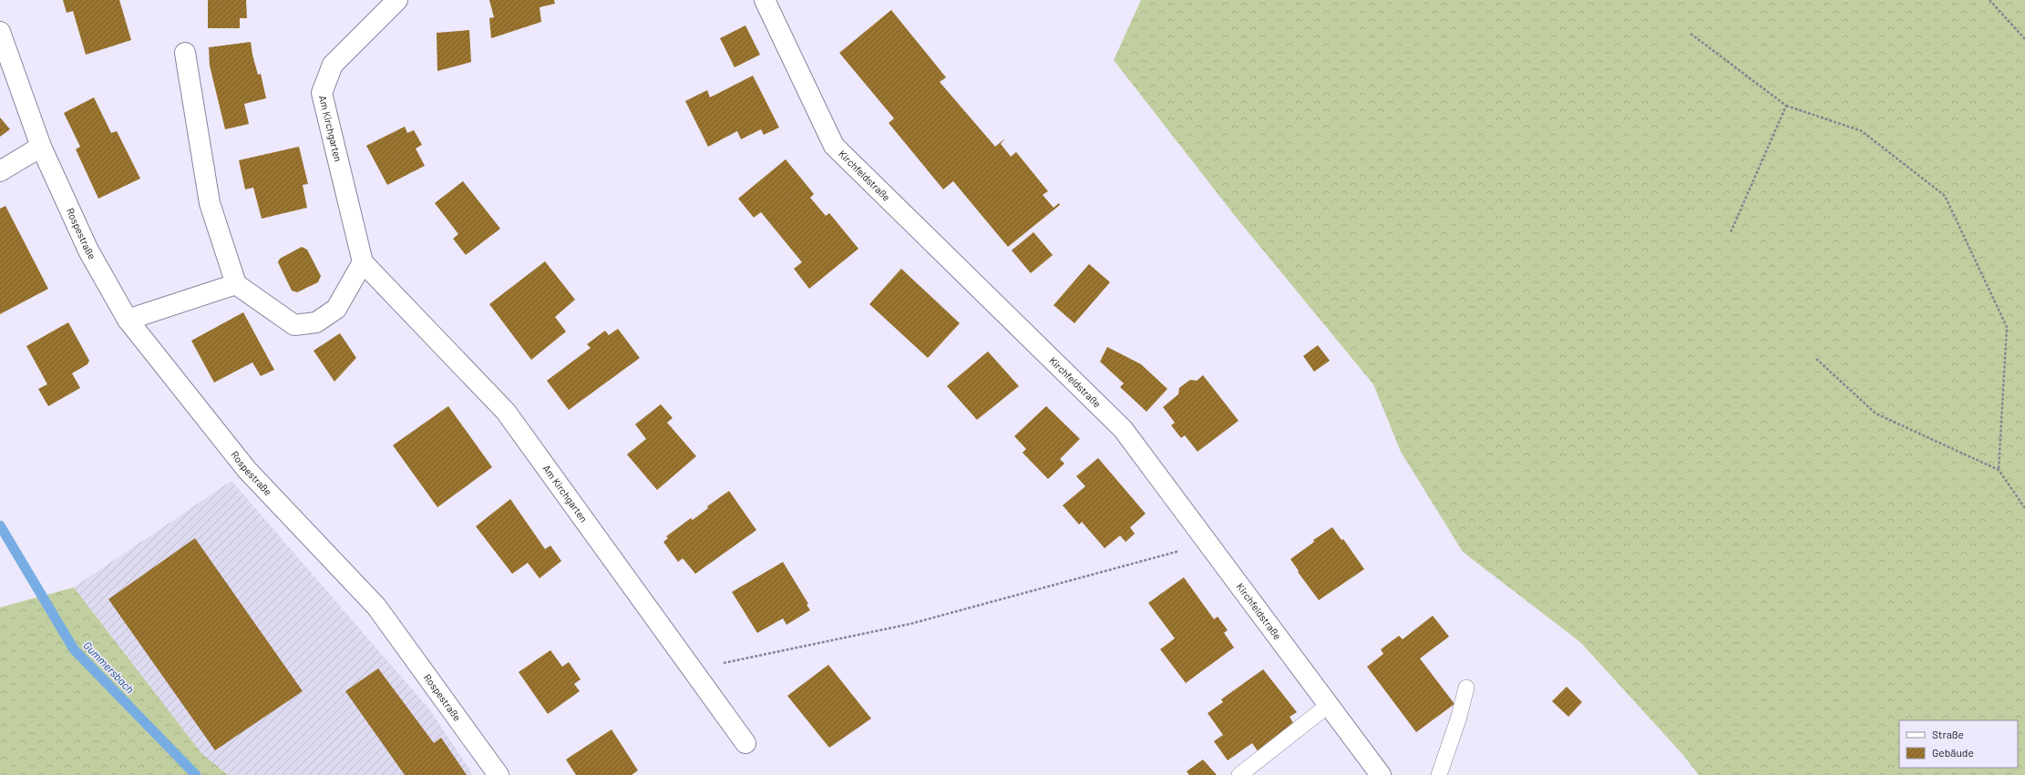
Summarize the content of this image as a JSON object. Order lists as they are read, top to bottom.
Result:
{
  "streets": {
    "street": ["Am Kirchgarten", "Kirchfeldstraße", "Rospestraße"]
  },
  "water": ["Gummersbach"],
  "legend": ["Straße", "Gebäude"]
}
